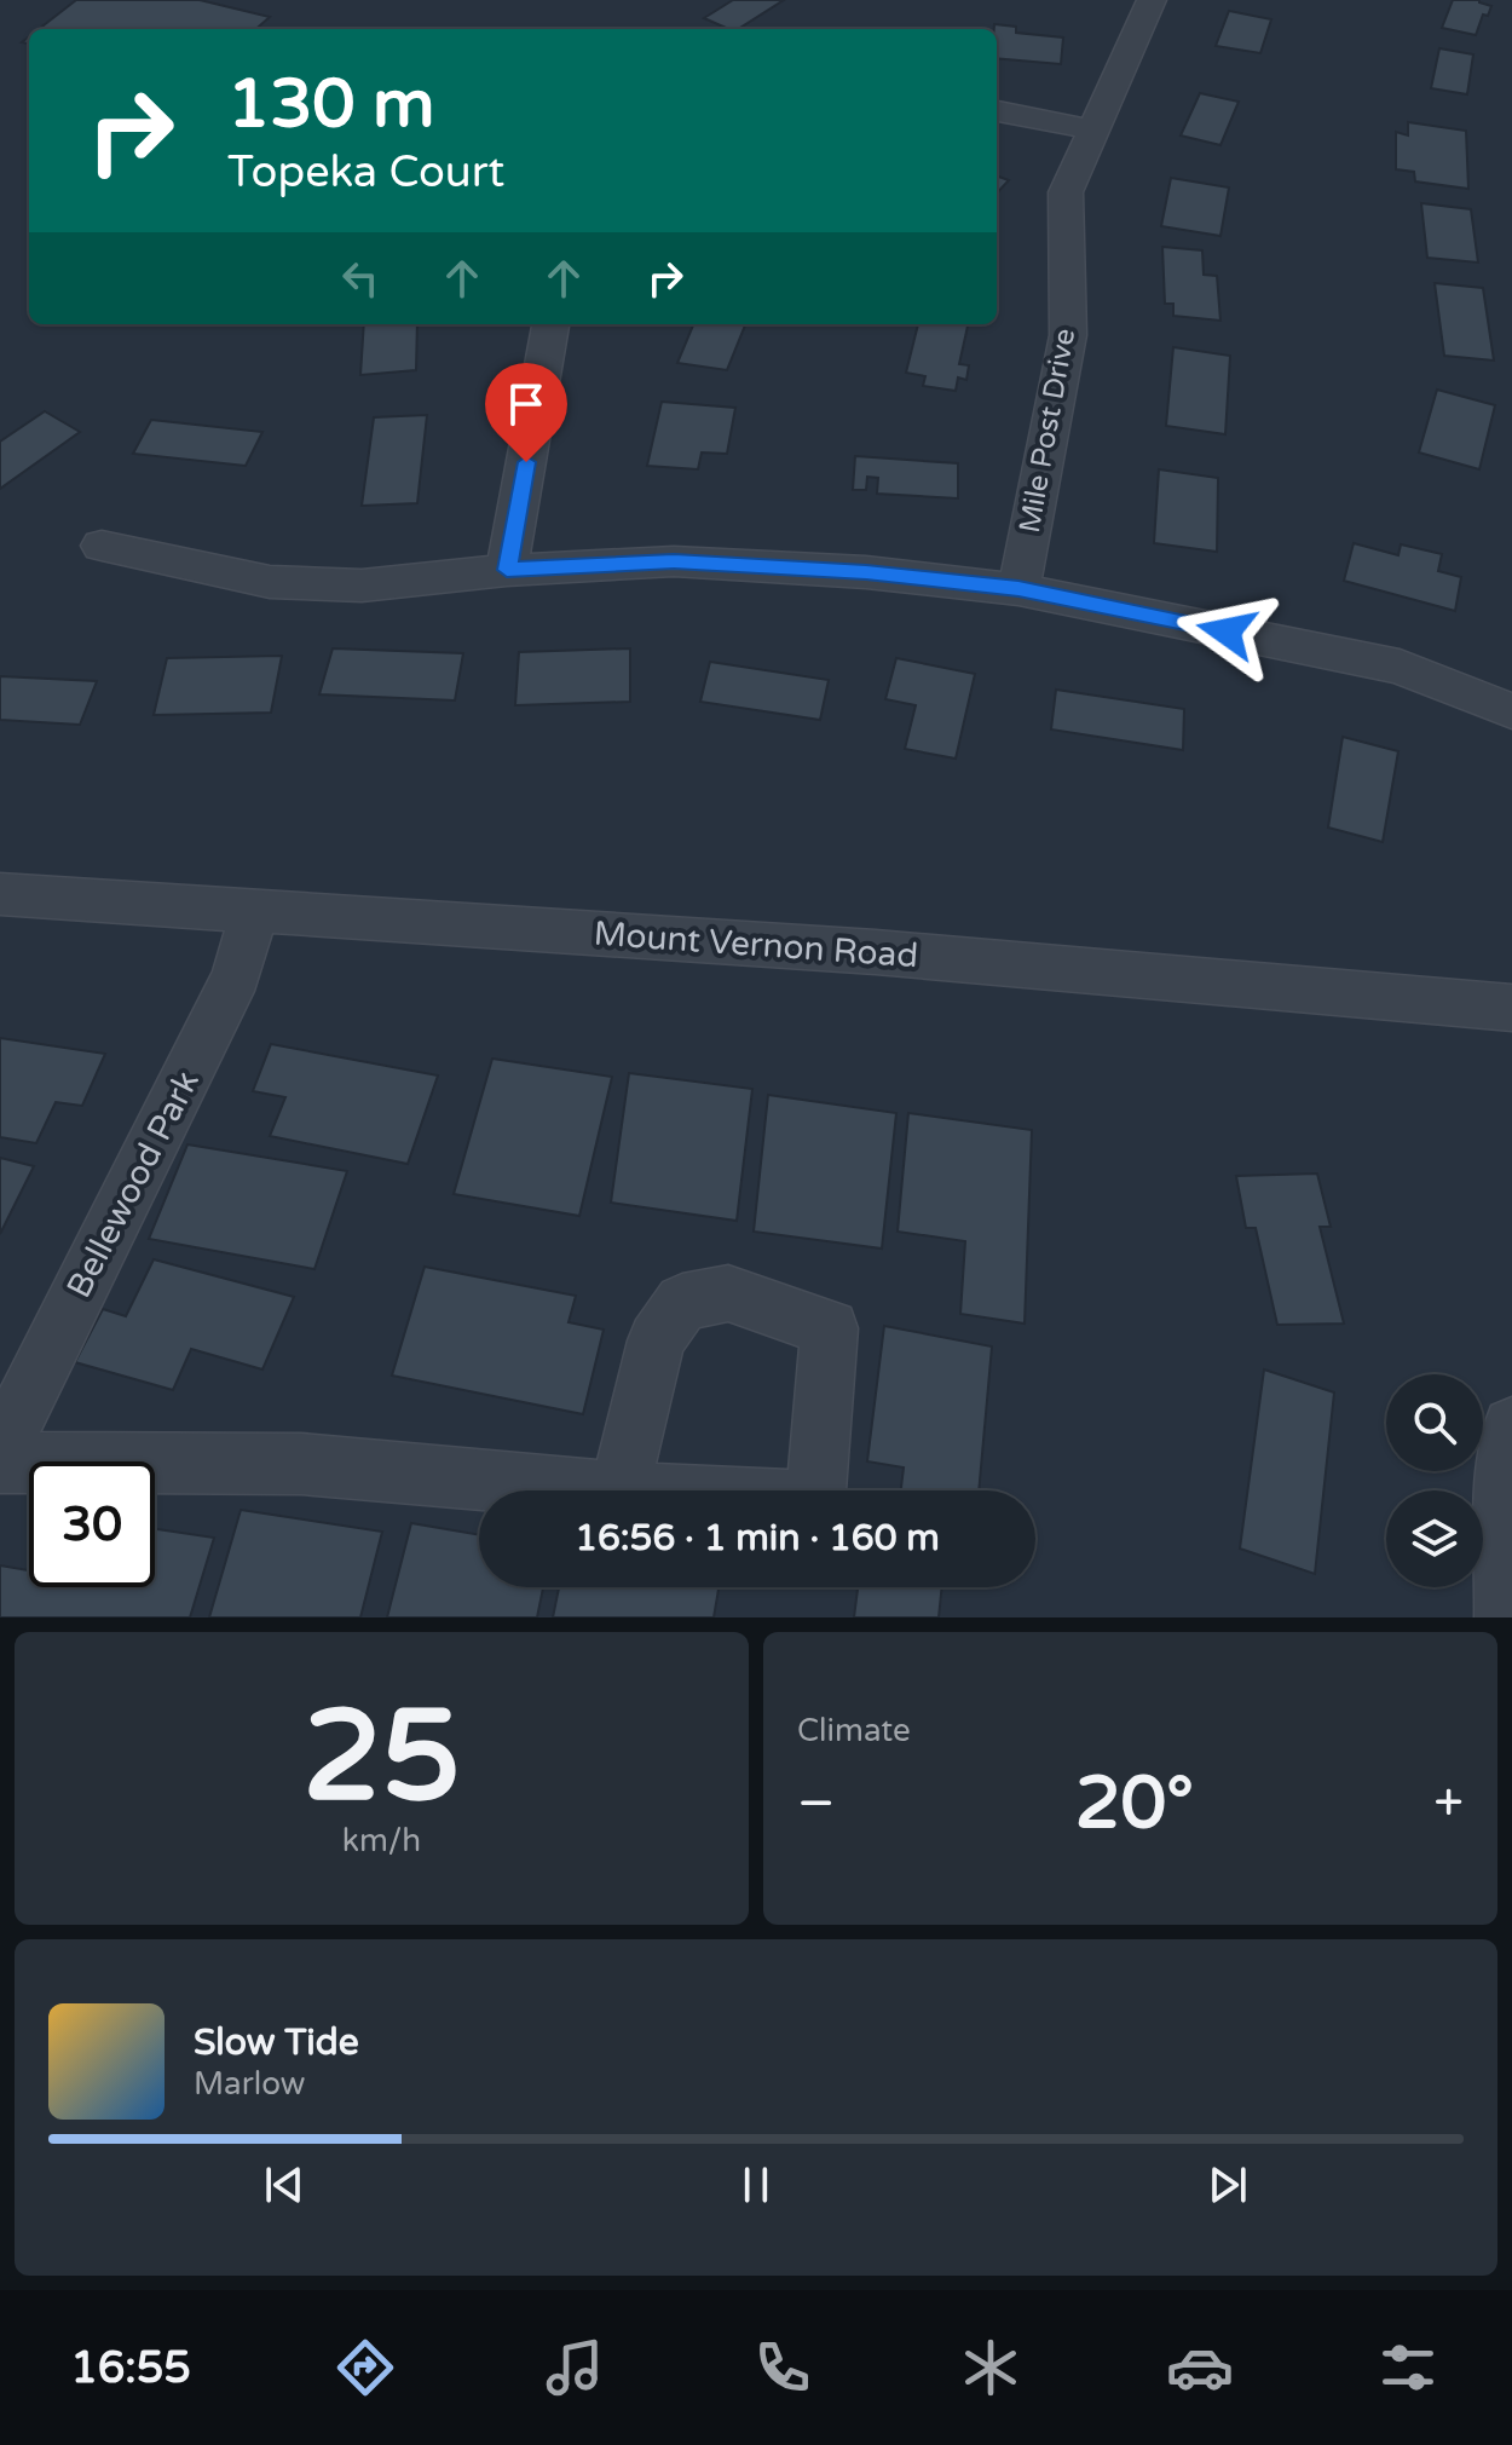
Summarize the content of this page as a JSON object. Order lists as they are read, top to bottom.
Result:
{
  "streets": {
    "street": ["Mile Post Drive", "Mount Vernon Road", "Bellewood Park"]
  },
  "crossings": [
    ["Mount Vernon Road", "Bellewood Park"]
  ],
  "page": {
    "turn": ["130 m", "Topeka Court"],
    "limit": "30",
    "trip": "16:56 · 1 min · 160 m",
    "tile": [
      ["25", "km/h"],
      "Climate"
    ],
    "heat": ["−", "20°", "+"],
    "song": ["Slow Tide", "Marlow"],
    "tabs": "16:55"
  }
}
